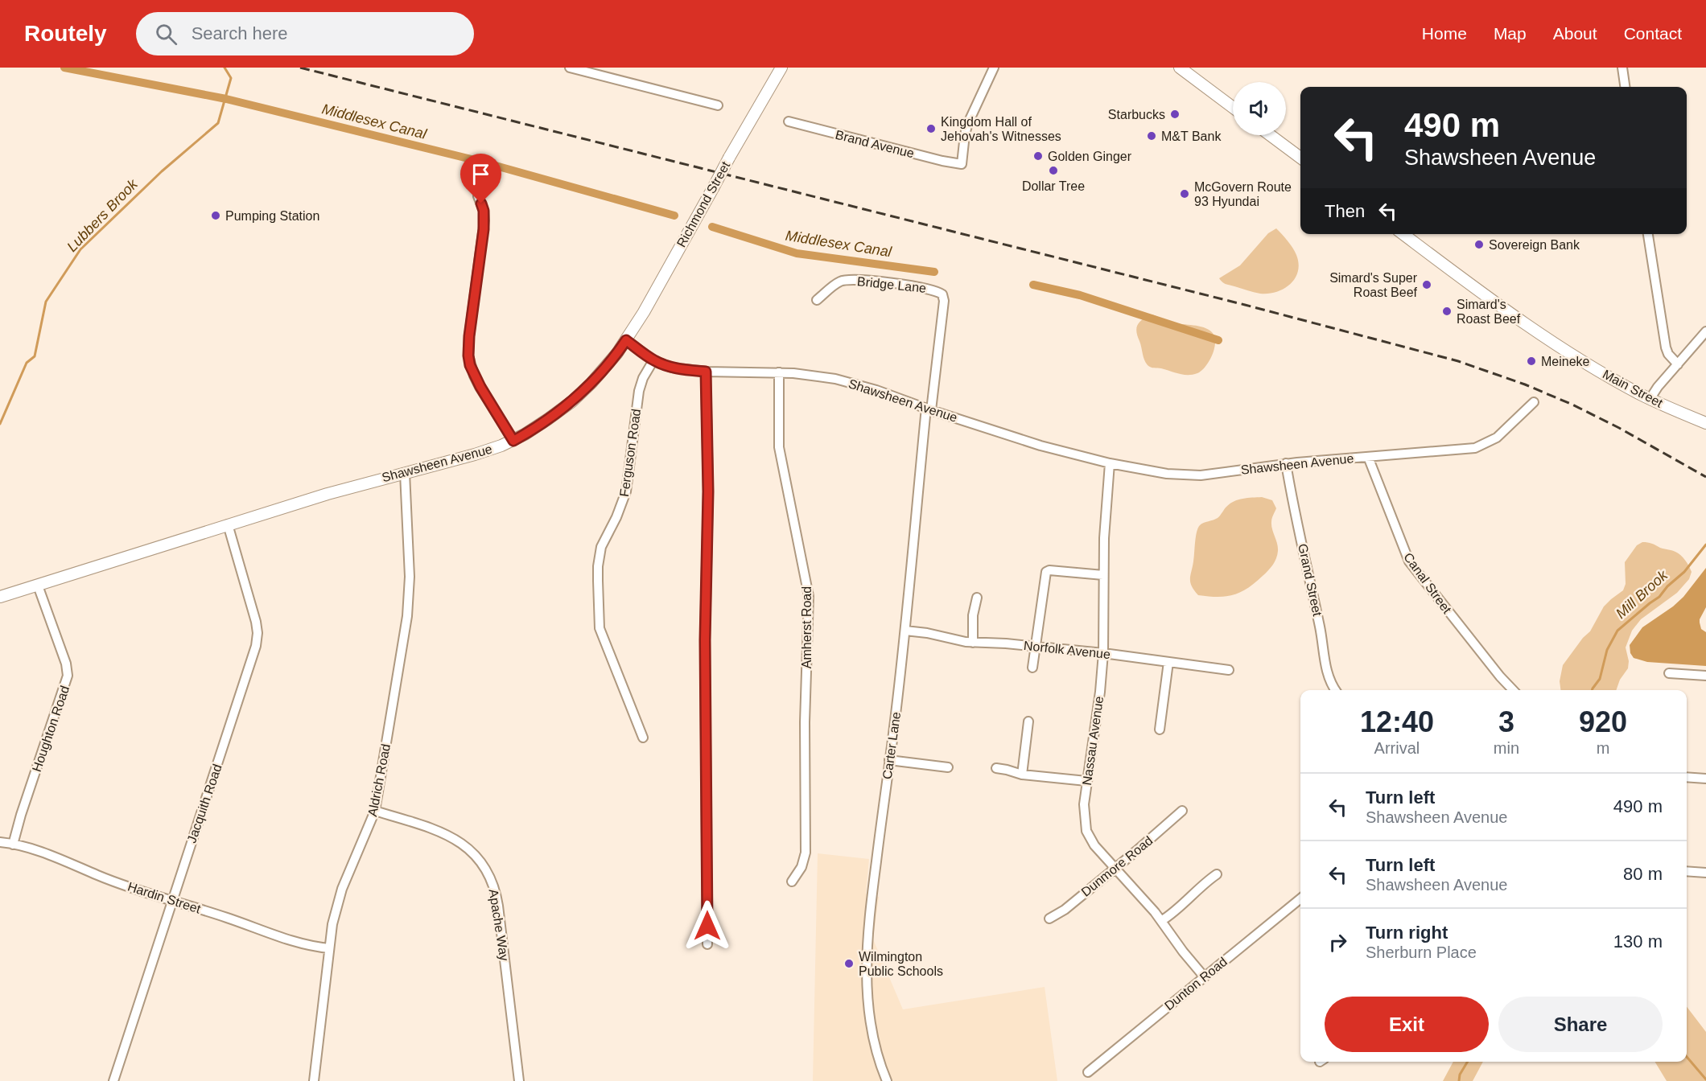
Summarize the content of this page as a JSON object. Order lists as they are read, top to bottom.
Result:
{
  "streets": {
    "main road": ["Richmond Street", "Main Street", "Shawsheen Avenue"],
    "street": [
      "Brand Avenue",
      "Bridge Lane",
      "Ferguson Road",
      "Grand Street",
      "Canal Street",
      "Amherst Road",
      "Norfolk Avenue",
      "Houghton Road",
      "Nassau Avenue",
      "Carter Lane",
      "Aldrich Road",
      "Jacquith Road",
      "Dunmore Road",
      "Hardin Street",
      "Apache Way",
      "Dunton Road"
    ]
  },
  "crossings": [
    ["Richmond Street", "Shawsheen Avenue"],
    ["Bridge Lane", "Shawsheen Avenue"],
    ["Bridge Lane", "Carter Lane"],
    ["Shawsheen Avenue", "Ferguson Road"],
    ["Shawsheen Avenue", "Grand Street"],
    ["Shawsheen Avenue", "Canal Street"],
    ["Shawsheen Avenue", "Amherst Road"],
    ["Shawsheen Avenue", "Houghton Road"],
    ["Shawsheen Avenue", "Nassau Avenue"],
    ["Shawsheen Avenue", "Carter Lane"],
    ["Shawsheen Avenue", "Aldrich Road"],
    ["Shawsheen Avenue", "Jacquith Road"],
    ["Norfolk Avenue", "Nassau Avenue"],
    ["Norfolk Avenue", "Carter Lane"],
    ["Houghton Road", "Hardin Street"],
    ["Nassau Avenue", "Dunmore Road"],
    ["Nassau Avenue", "Dunton Road"],
    ["Aldrich Road", "Hardin Street"],
    ["Aldrich Road", "Apache Way"],
    ["Jacquith Road", "Hardin Street"]
  ],
  "water": ["Middlesex Canal", "Lubbers Brook", "Mill Brook"],
  "places": [
    "Starbucks",
    "Kingdom Hall of Jehovah's Witnesses",
    "M&T Bank",
    "Golden Ginger",
    "Dollar Tree",
    "McGovern Route 93 Hyundai",
    "Pumping Station",
    "Sovereign Bank",
    "Simard's Super Roast Beef",
    "Simard's Roast Beef",
    "Meineke",
    "Wilmington Public Schools"
  ],
  "page": {
    "header": "Routely",
    "search": "Search here",
    "nav": [
      "Home",
      "Map",
      "About",
      "Contact"
    ],
    "turn": ["490 m", "Shawsheen Avenue"],
    "then": "Then",
    "eta": [
      "12:40",
      "Arrival",
      "3",
      "min",
      "920",
      "m"
    ],
    "list": [
      {
        "name": "Turn left",
        "note": "Shawsheen Avenue",
        "value": "490 m"
      },
      {
        "name": "Turn left",
        "note": "Shawsheen Avenue",
        "value": "80 m"
      },
      {
        "name": "Turn right",
        "note": "Sherburn Place",
        "value": "130 m"
      }
    ],
    "buttons": ["Exit", "Share"]
  }
}
